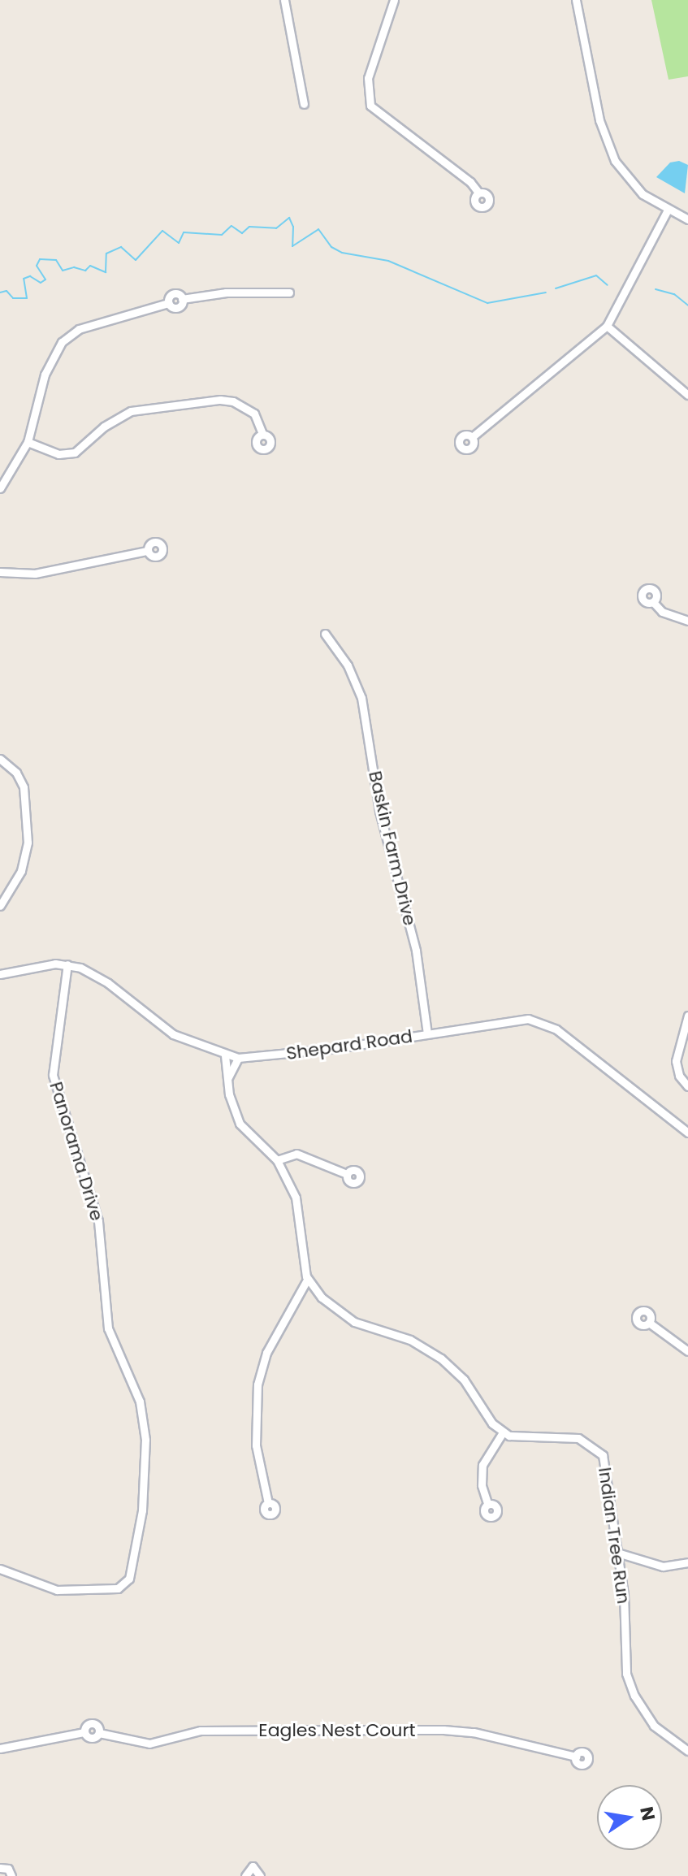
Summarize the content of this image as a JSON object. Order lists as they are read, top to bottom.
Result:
{
  "streets": {
    "street": [
      "Baskin Farm Drive",
      "Shepard Road",
      "Panorama Drive",
      "Indian Tree Run",
      "Eagles Nest Court"
    ]
  },
  "crossings": [
    ["Baskin Farm Drive", "Shepard Road"],
    ["Shepard Road", "Panorama Drive"]
  ],
  "north": "right"
}
